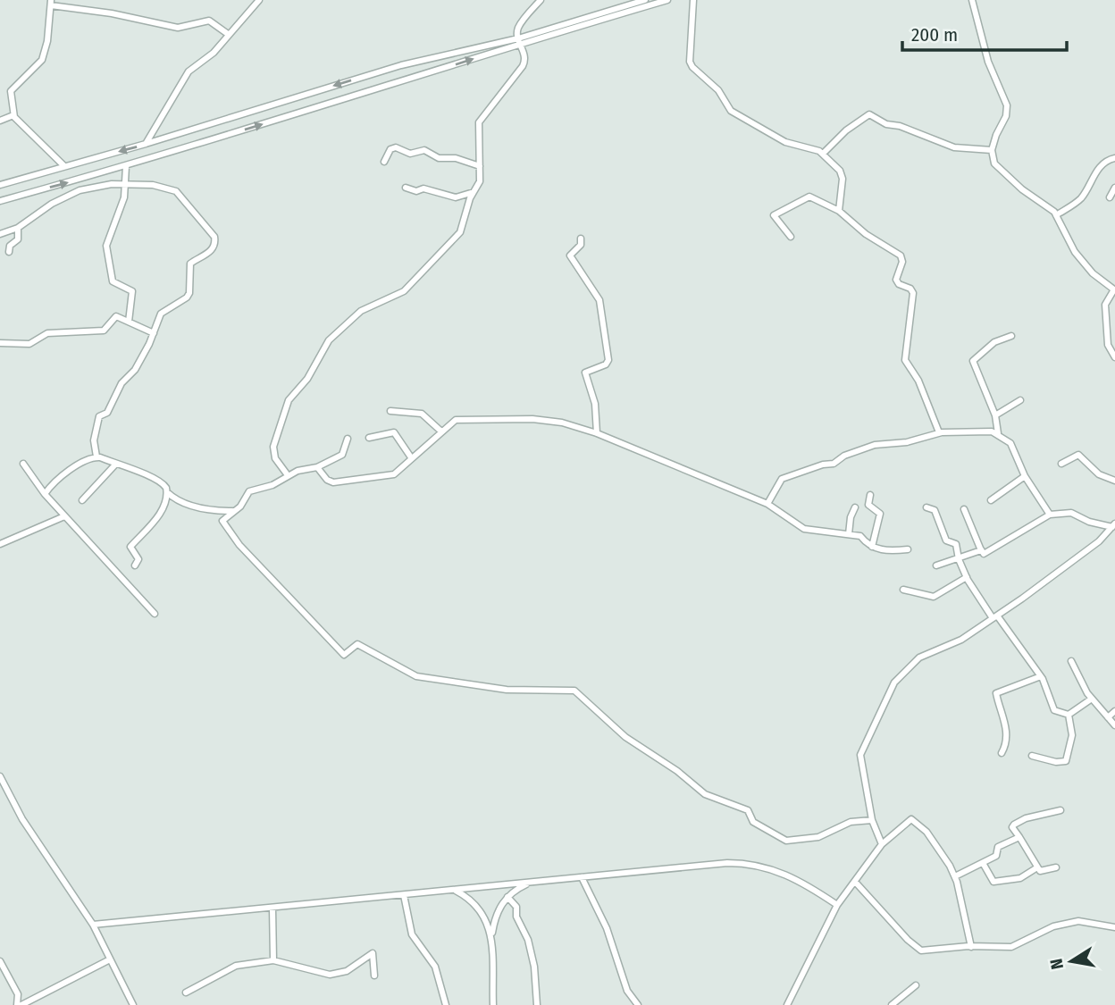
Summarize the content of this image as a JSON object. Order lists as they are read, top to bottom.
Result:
{
  "scale_bar": "200 m",
  "north": "left"
}
